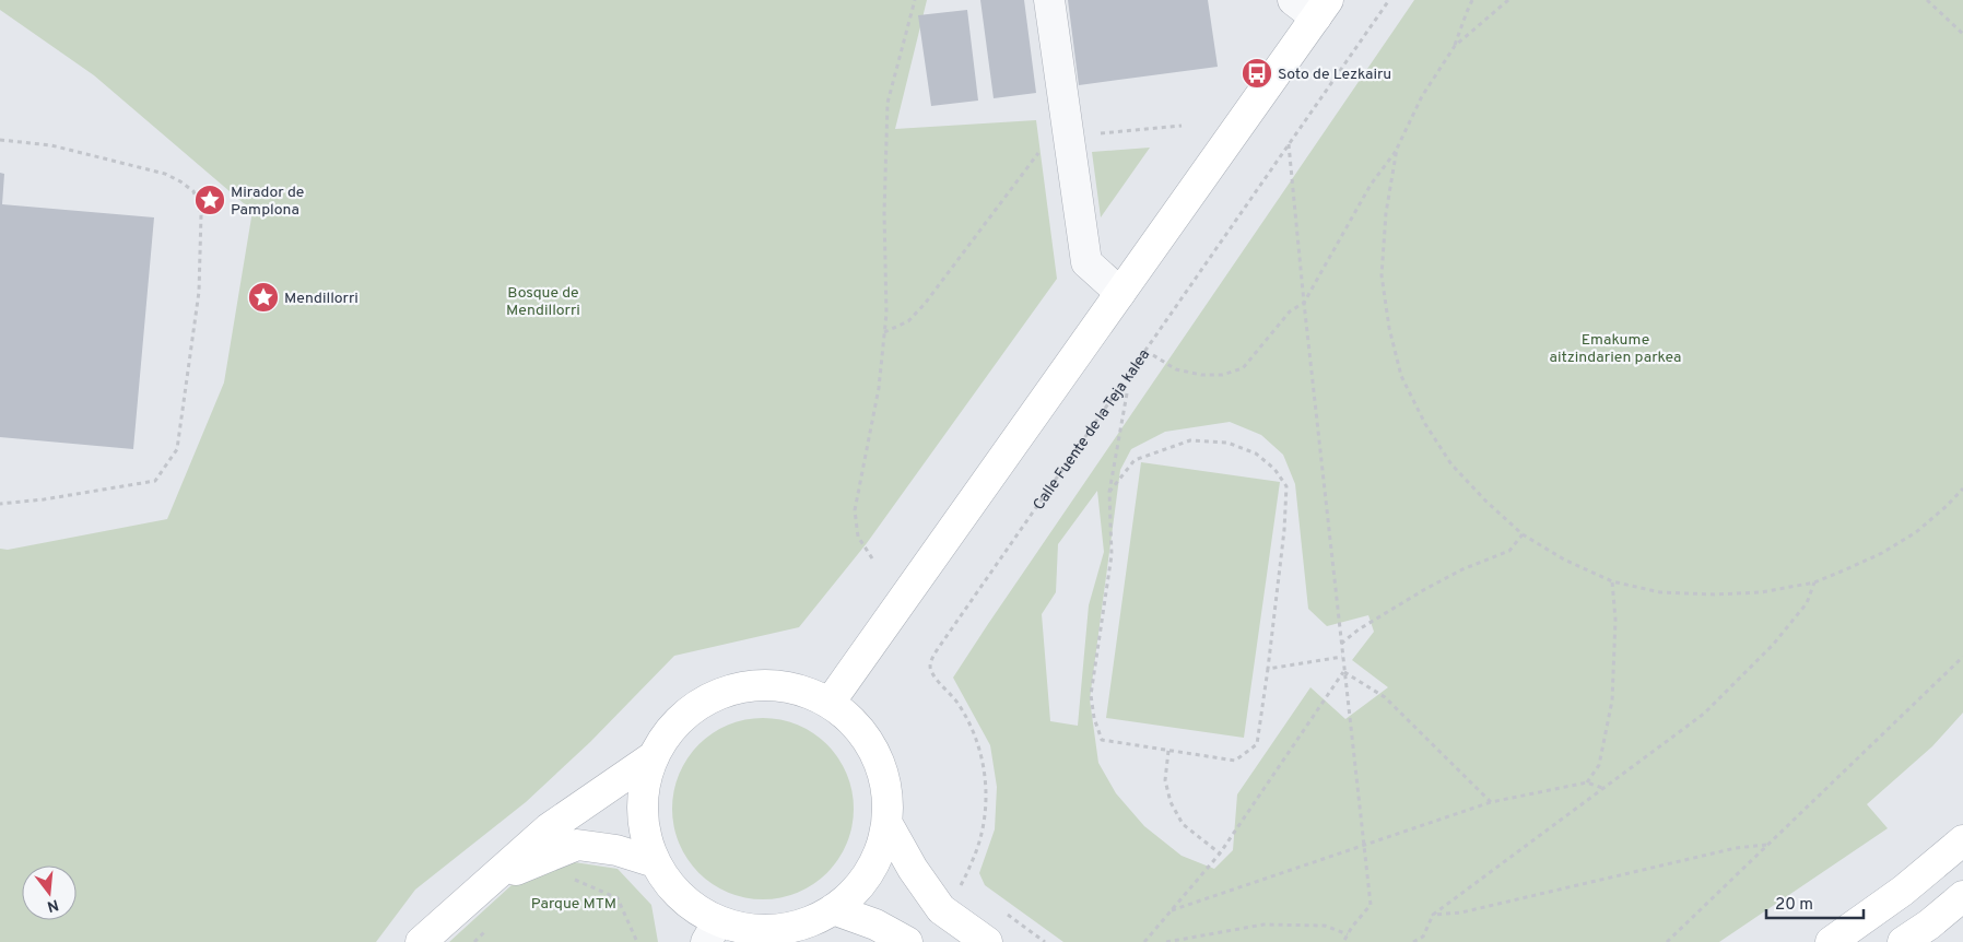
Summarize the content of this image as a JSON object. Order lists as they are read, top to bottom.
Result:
{
  "streets": {
    "path": ["Calle Fuente de la Teja kalea"]
  },
  "parks": ["Bosque de Mendillorri", "Emakume aitzindarien parkea", "Parque MTM"],
  "places": {
    "bus stop": ["Soto de Lezkairu"],
    "place": ["Mirador de Pamplona", "Mendillorri"]
  },
  "scale_bar": "20 m",
  "north": "bottom"
}
